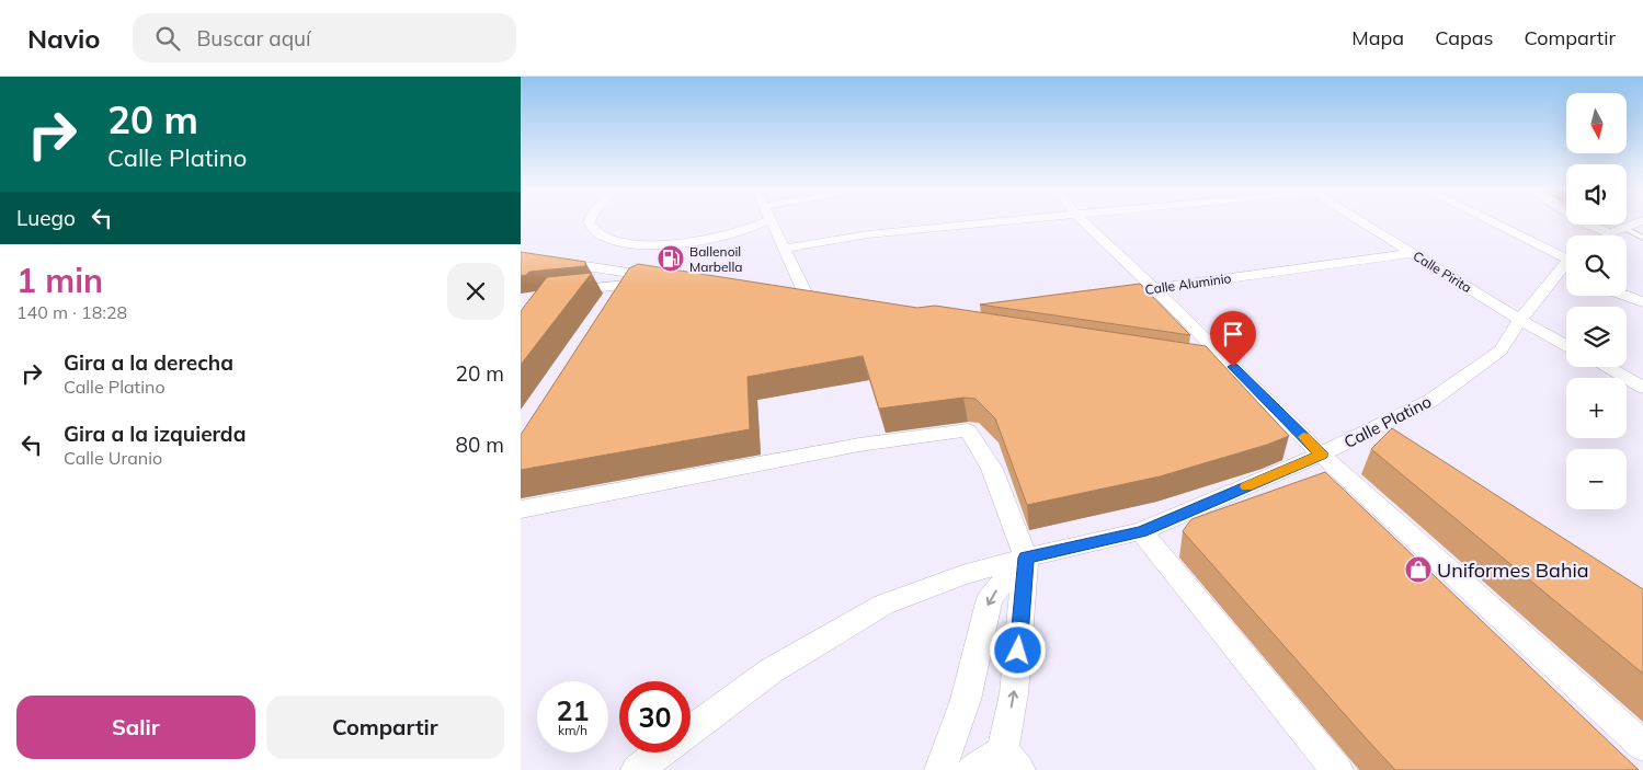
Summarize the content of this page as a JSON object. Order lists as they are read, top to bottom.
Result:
{
  "streets": {
    "street": ["Calle Pirita", "Calle Aluminio", "Calle Platino"]
  },
  "crossings": [
    ["Calle Pirita", "Calle Aluminio"],
    ["Calle Pirita", "Calle Platino"]
  ],
  "places": {
    "fuel station": ["Ballenoil Marbella"],
    "shop": ["Uniformes Bahia"]
  },
  "north": "bottom",
  "page": {
    "header": "Navio",
    "search": "Buscar aquí",
    "nav": ["Mapa", "Capas", "Compartir"],
    "turn": ["20 m", "Calle Platino"],
    "map_buttons": ["+", "−"],
    "then": "Luego",
    "heading": ["1 min", "140 m · 18:28"],
    "list": [
      {
        "name": "Gira a la derecha",
        "note": "Calle Platino",
        "value": "20 m"
      },
      {
        "name": "Gira a la izquierda",
        "note": "Calle Uranio",
        "value": "80 m"
      }
    ],
    "speed": "21 km/h",
    "limit": "30",
    "buttons": ["Salir", "Compartir"]
  }
}
